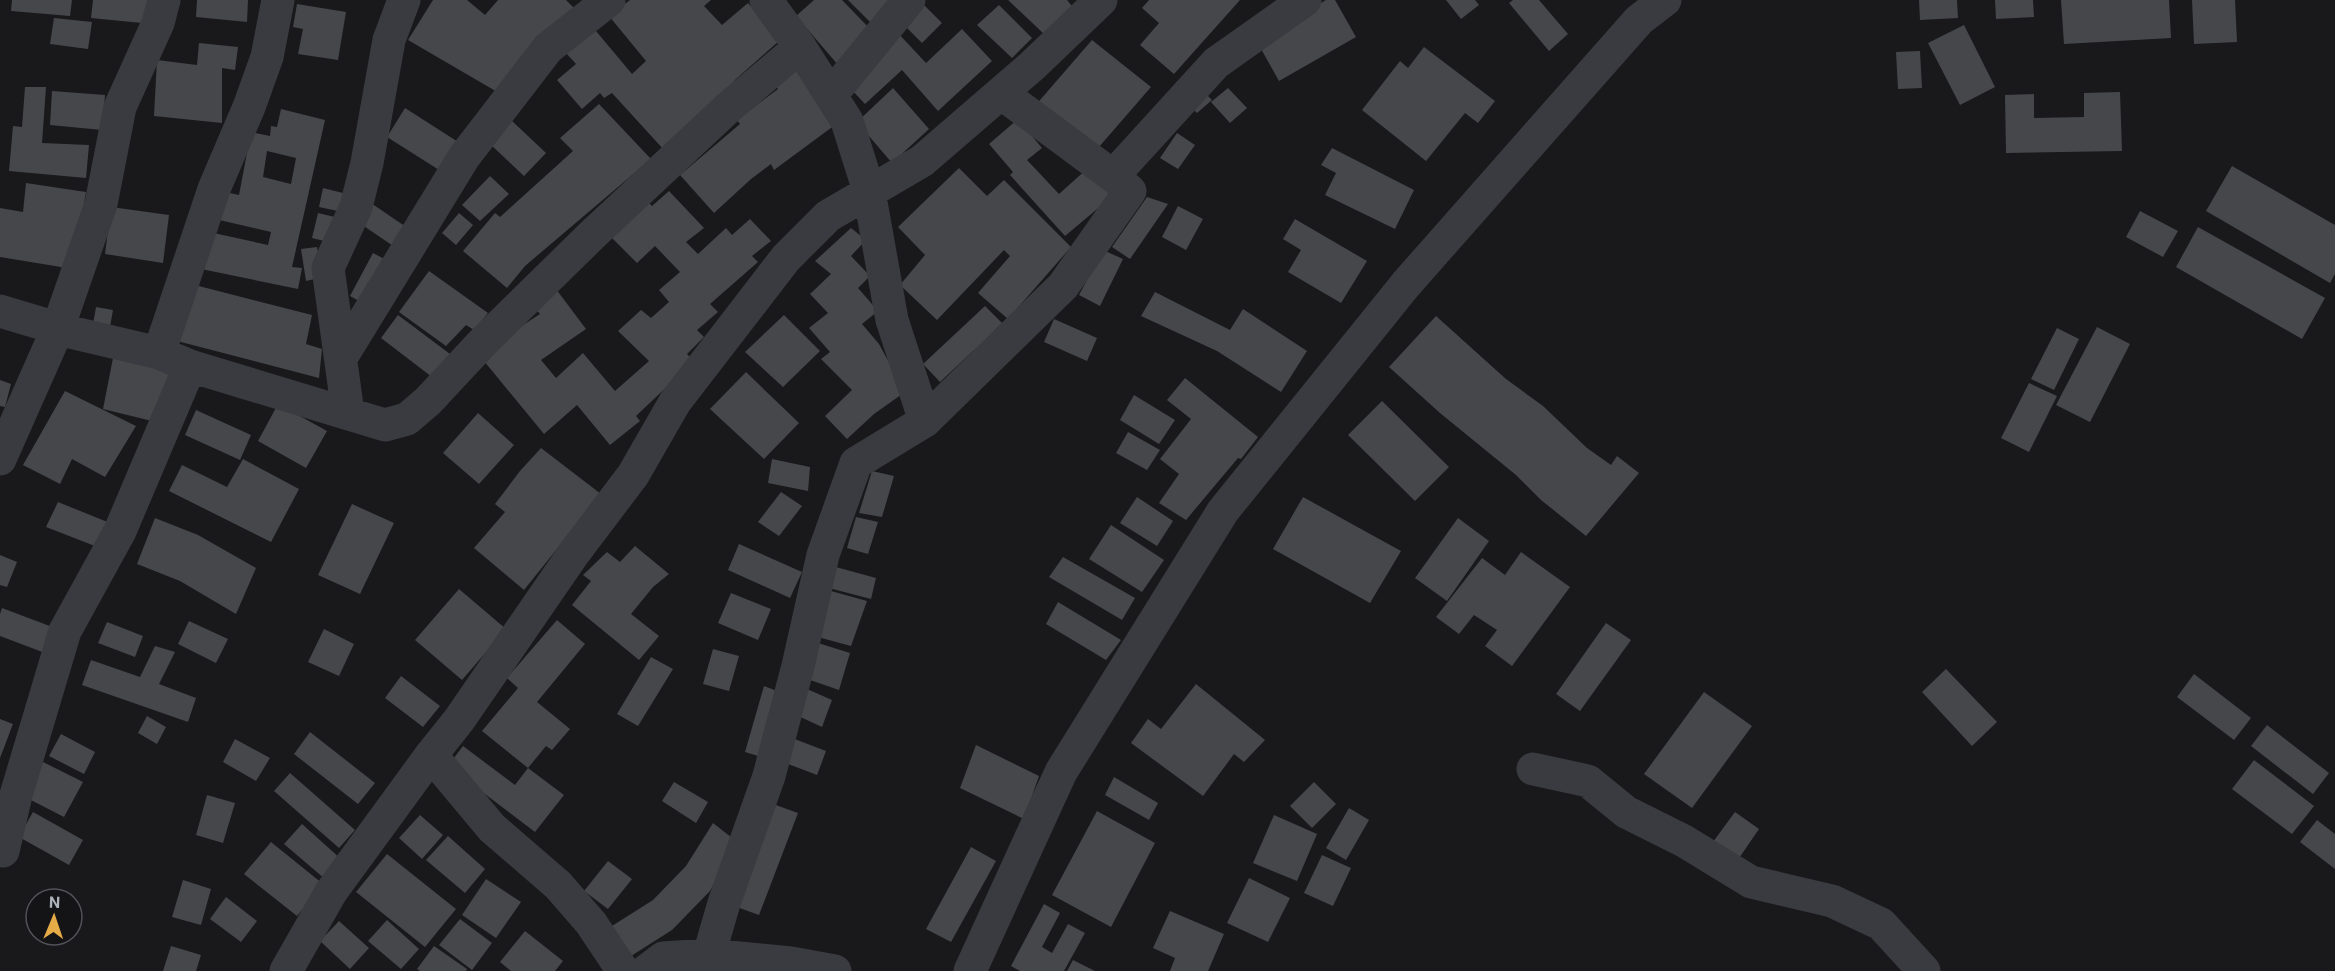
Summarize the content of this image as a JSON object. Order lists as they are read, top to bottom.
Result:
{
  "north": "top"
}
